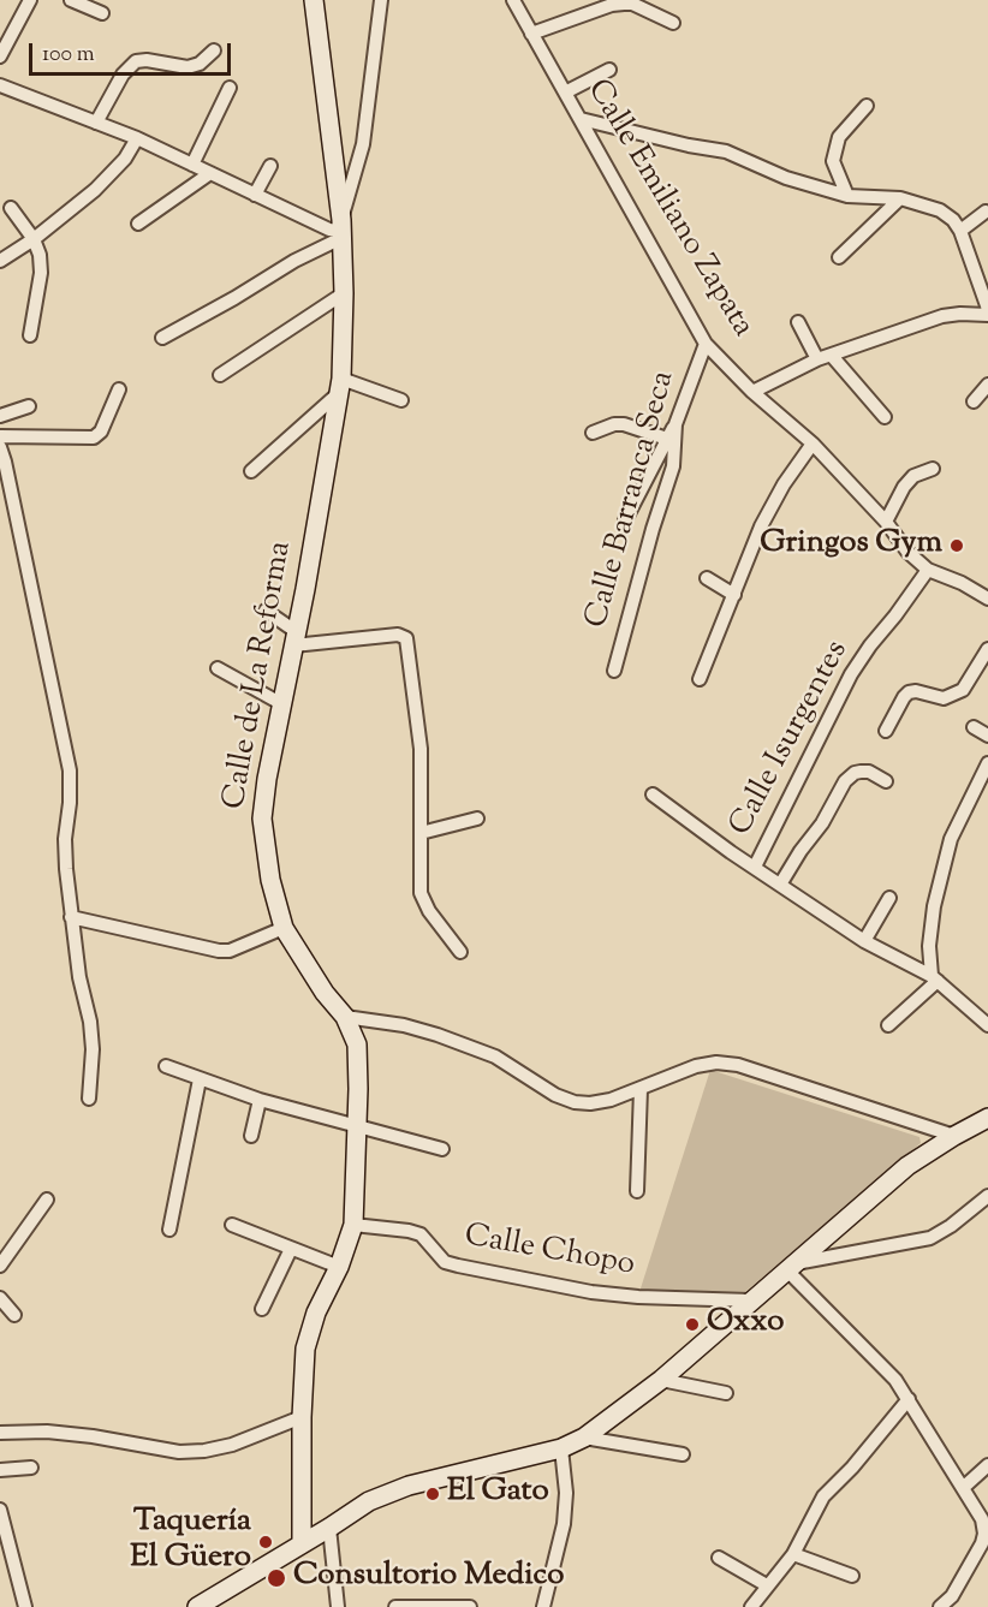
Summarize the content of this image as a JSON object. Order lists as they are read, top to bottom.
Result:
{
  "streets": {
    "street": [
      "Calle Emiliano Zapata",
      "Calle Barranca Seca",
      "Calle de La Reforma",
      "Calle Isurgentes",
      "Calle Chopo"
    ]
  },
  "crossings": [
    ["Calle Emiliano Zapata", "Calle Barranca Seca"],
    ["Calle Emiliano Zapata", "Calle Isurgentes"],
    ["Calle de La Reforma", "Calle Chopo"]
  ],
  "places": [
    "Gringos Gym",
    "Oxxo",
    "El Gato",
    "Taquería El Güero",
    "Consultorio Medico"
  ],
  "scale_bar": "100 m"
}
